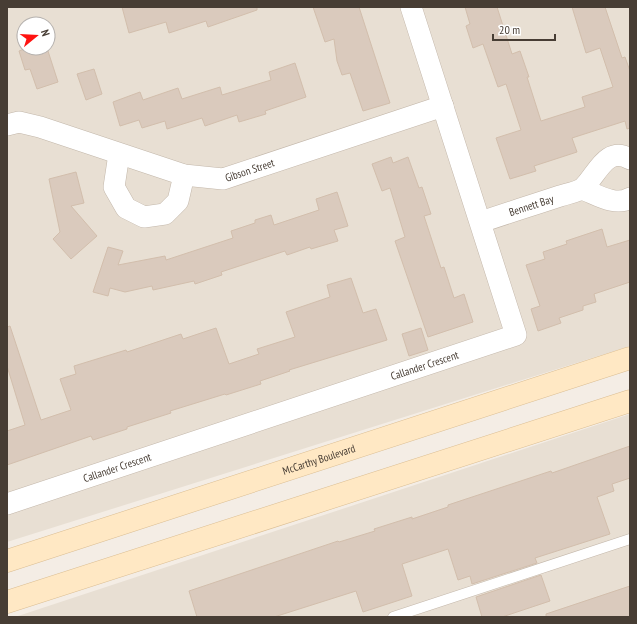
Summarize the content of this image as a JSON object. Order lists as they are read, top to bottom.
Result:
{
  "streets": {
    "main road": ["McCarthy Boulevard"],
    "street": ["Gibson Street", "Bennett Bay", "Callander Crescent"]
  },
  "crossings": [
    ["Gibson Street", "Callander Crescent"],
    ["Bennett Bay", "Callander Crescent"]
  ],
  "scale_bar": "20 m",
  "north": "right"
}
